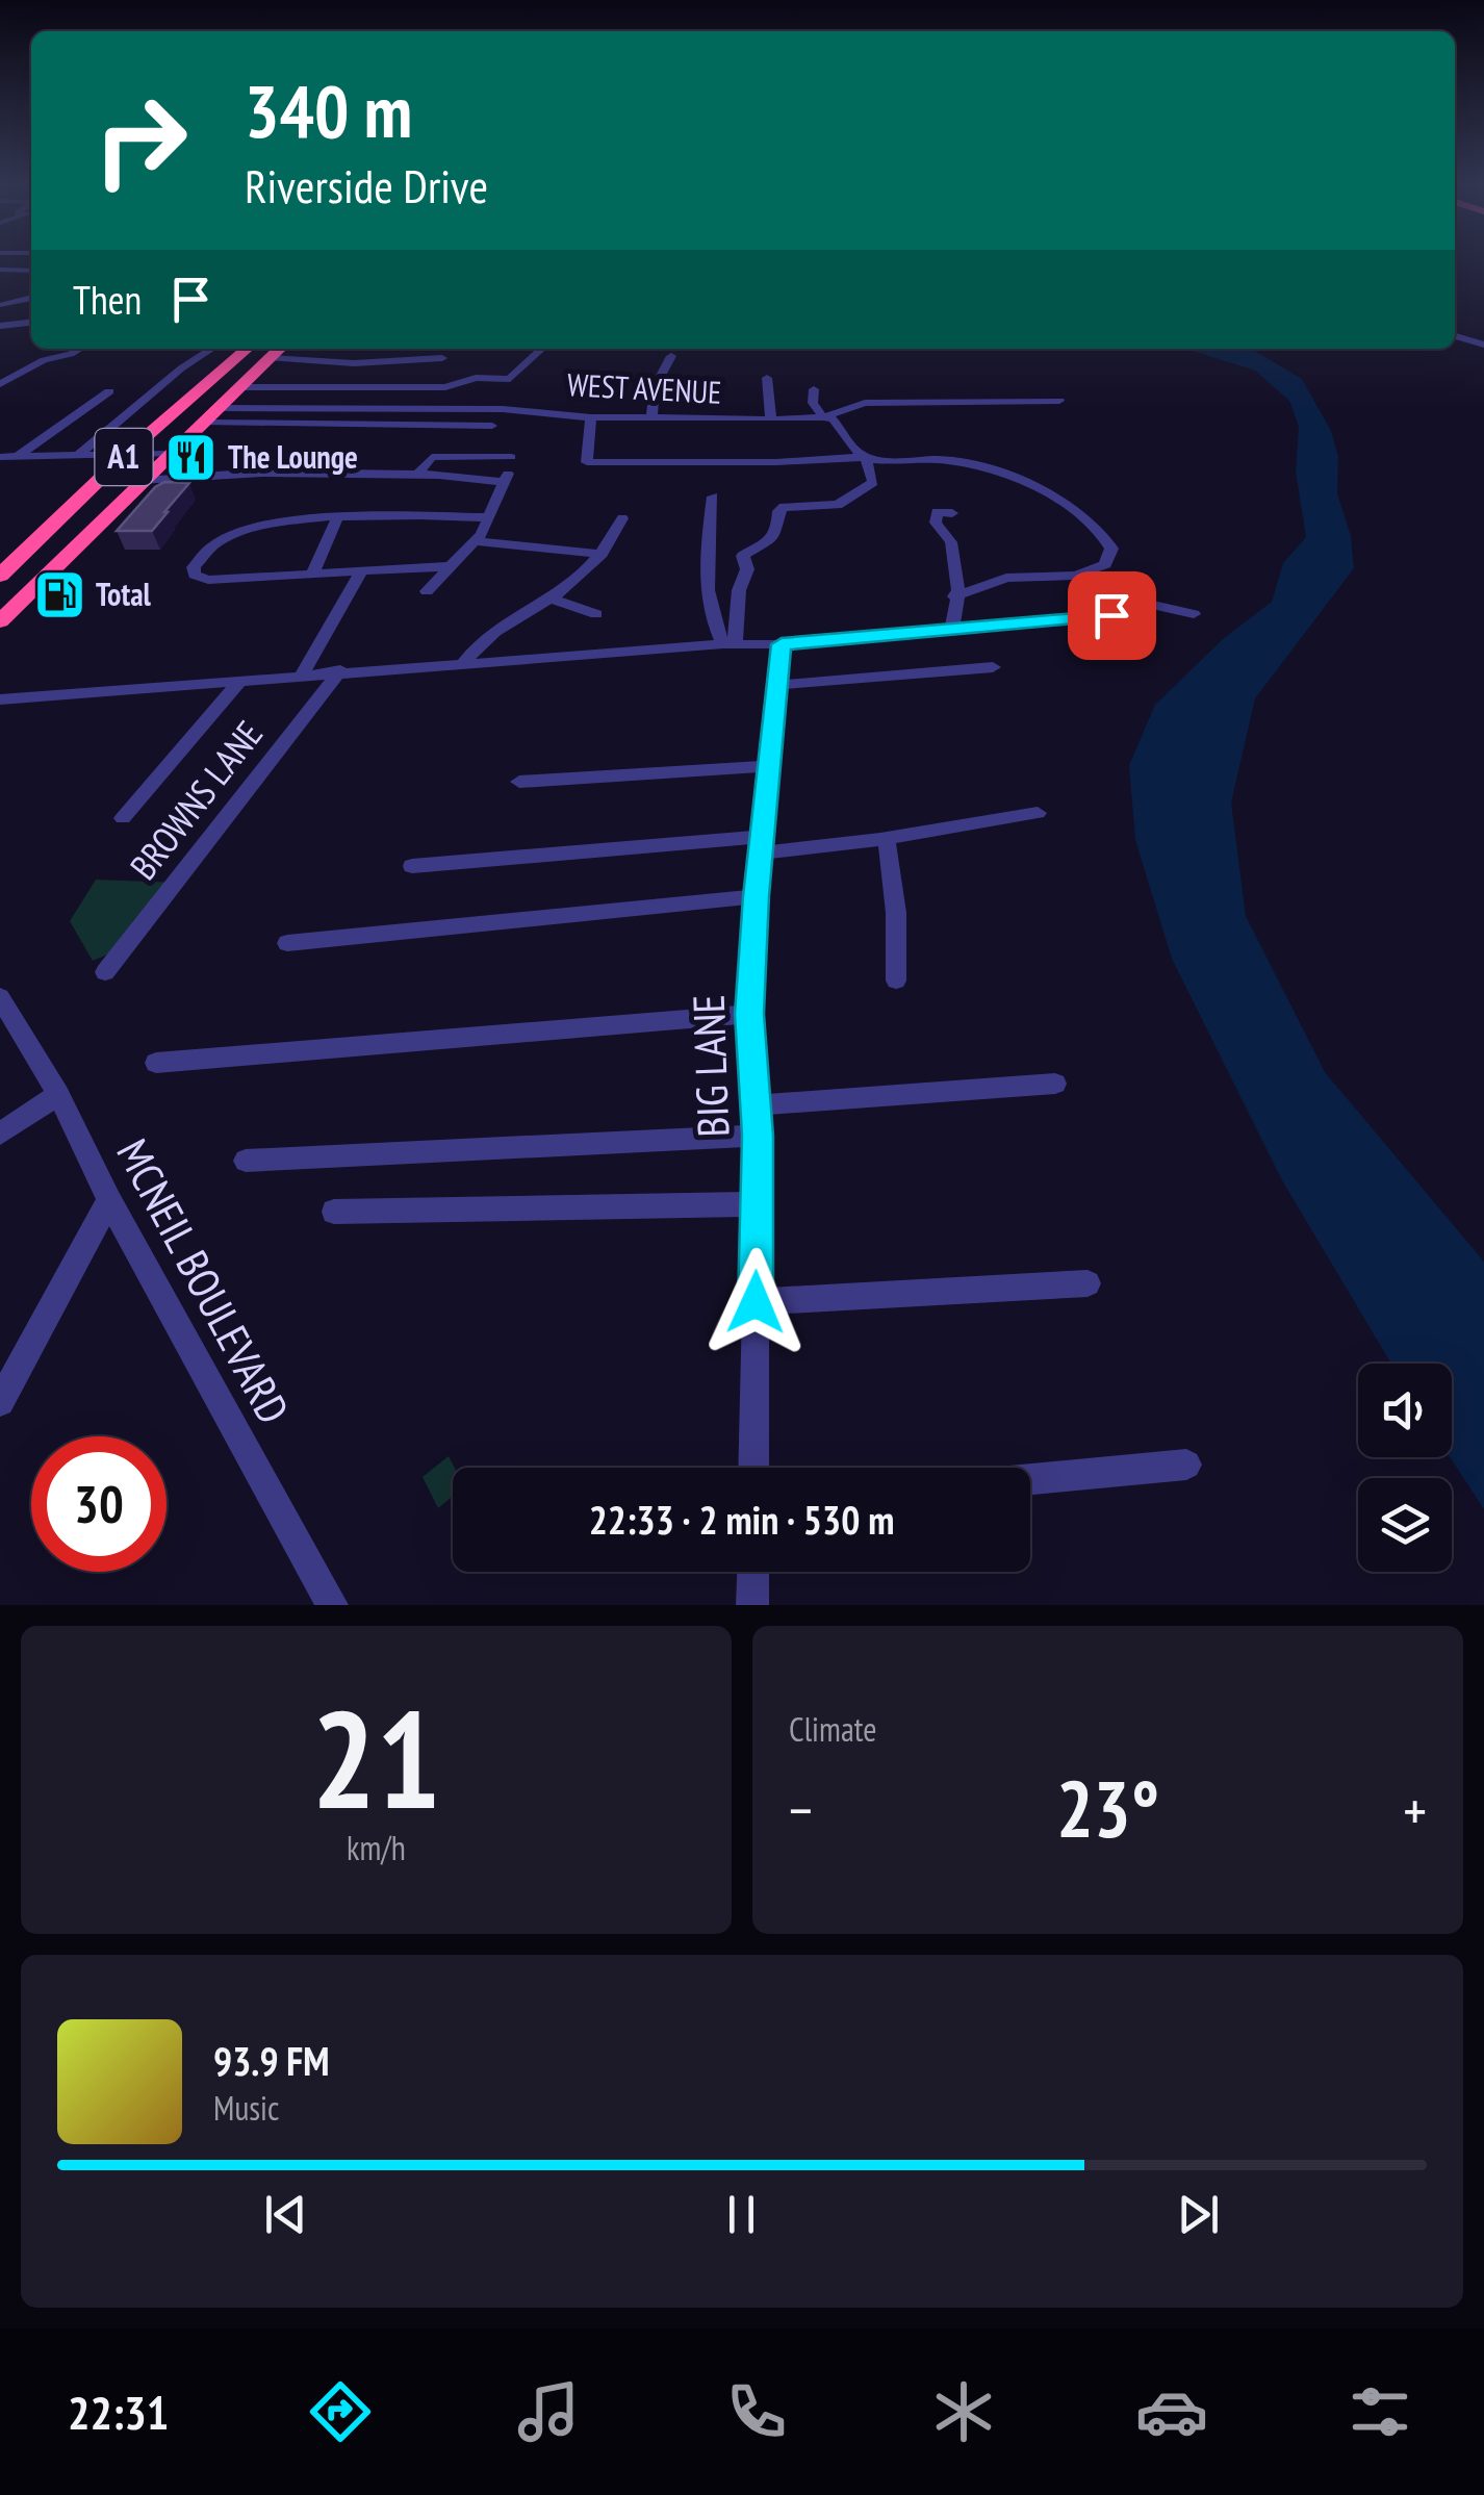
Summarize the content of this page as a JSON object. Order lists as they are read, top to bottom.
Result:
{
  "streets": {
    "highway": ["A1"],
    "street": [
      "WEST AVENUE",
      "BROWNS LANE",
      "BIG LANE",
      "MCNEIL BOULEVARD"
    ]
  },
  "crossings": [
    ["WEST AVENUE", "A1"]
  ],
  "places": {
    "restaurant": ["The Lounge"],
    "fuel station": ["Total"]
  },
  "page": {
    "turn": ["340 m", "Riverside Drive"],
    "then": "Then",
    "limit": "30",
    "trip": "22:33 · 2 min · 530 m",
    "tile": [
      ["21", "km/h"],
      "Climate"
    ],
    "heat": ["−", "23°", "+"],
    "song": ["93.9 FM", "Music"],
    "tabs": "22:31"
  }
}
